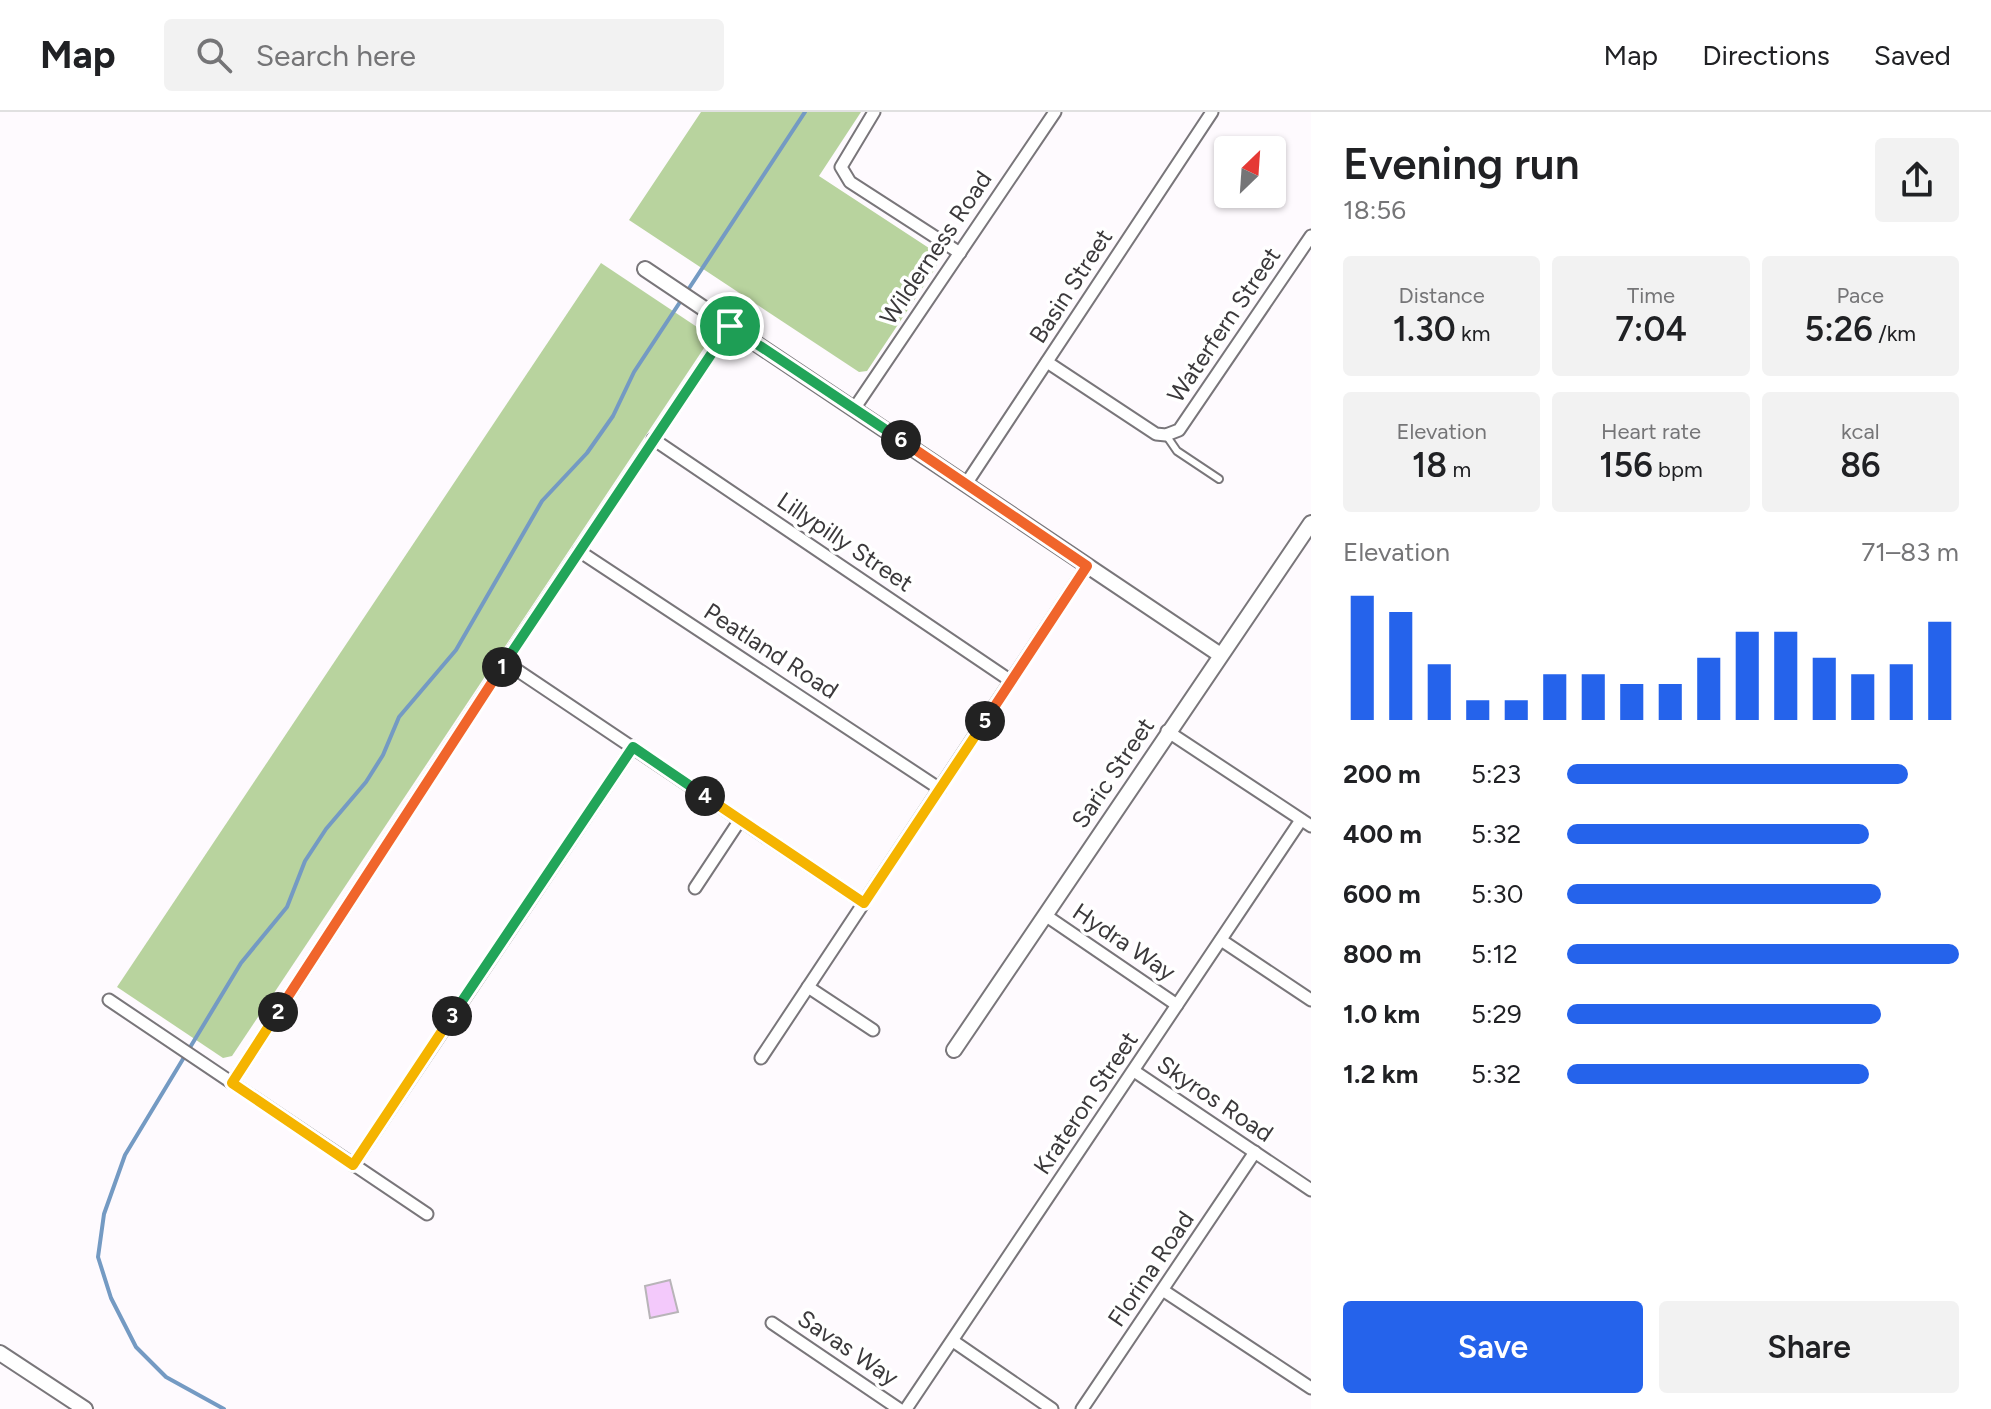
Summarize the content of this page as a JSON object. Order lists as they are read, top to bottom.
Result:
{
  "streets": {
    "street": [
      "Wilderness Road",
      "Basin Street",
      "Waterfern Street",
      "Lillypilly Street",
      "Peatland Road",
      "Saric Street",
      "Hydra Way",
      "Skyros Road",
      "Krateron Street",
      "Florina Road",
      "Savas Way"
    ]
  },
  "crossings": [
    ["Basin Street", "Waterfern Street"],
    ["Saric Street", "Hydra Way"],
    ["Hydra Way", "Krateron Street"],
    ["Skyros Road", "Krateron Street"],
    ["Skyros Road", "Florina Road"]
  ],
  "north": "top right",
  "page": {
    "header": "Map",
    "search": "Search here",
    "nav": ["Map", "Directions", "Saved"],
    "heading": ["Evening run", "18:56"],
    "stats": [
      ["Distance", "1.30 km"],
      ["Time", "7:04"],
      ["Pace", "5:26 /km"],
      ["Elevation", "18 m"],
      ["Heart rate", "156 bpm"],
      ["kcal", "86"]
    ],
    "pins": [
      "6",
      "1",
      "5",
      "4",
      "2",
      "3"
    ],
    "chart": ["Elevation", "71–83 m"],
    "list": [
      {
        "name": "200 m",
        "note": "5:23"
      },
      {
        "name": "400 m",
        "note": "5:32"
      },
      {
        "name": "600 m",
        "note": "5:30"
      },
      {
        "name": "800 m",
        "note": "5:12"
      },
      {
        "name": "1.0 km",
        "note": "5:29"
      },
      {
        "name": "1.2 km",
        "note": "5:32"
      }
    ],
    "buttons": ["Save", "Share"]
  }
}
